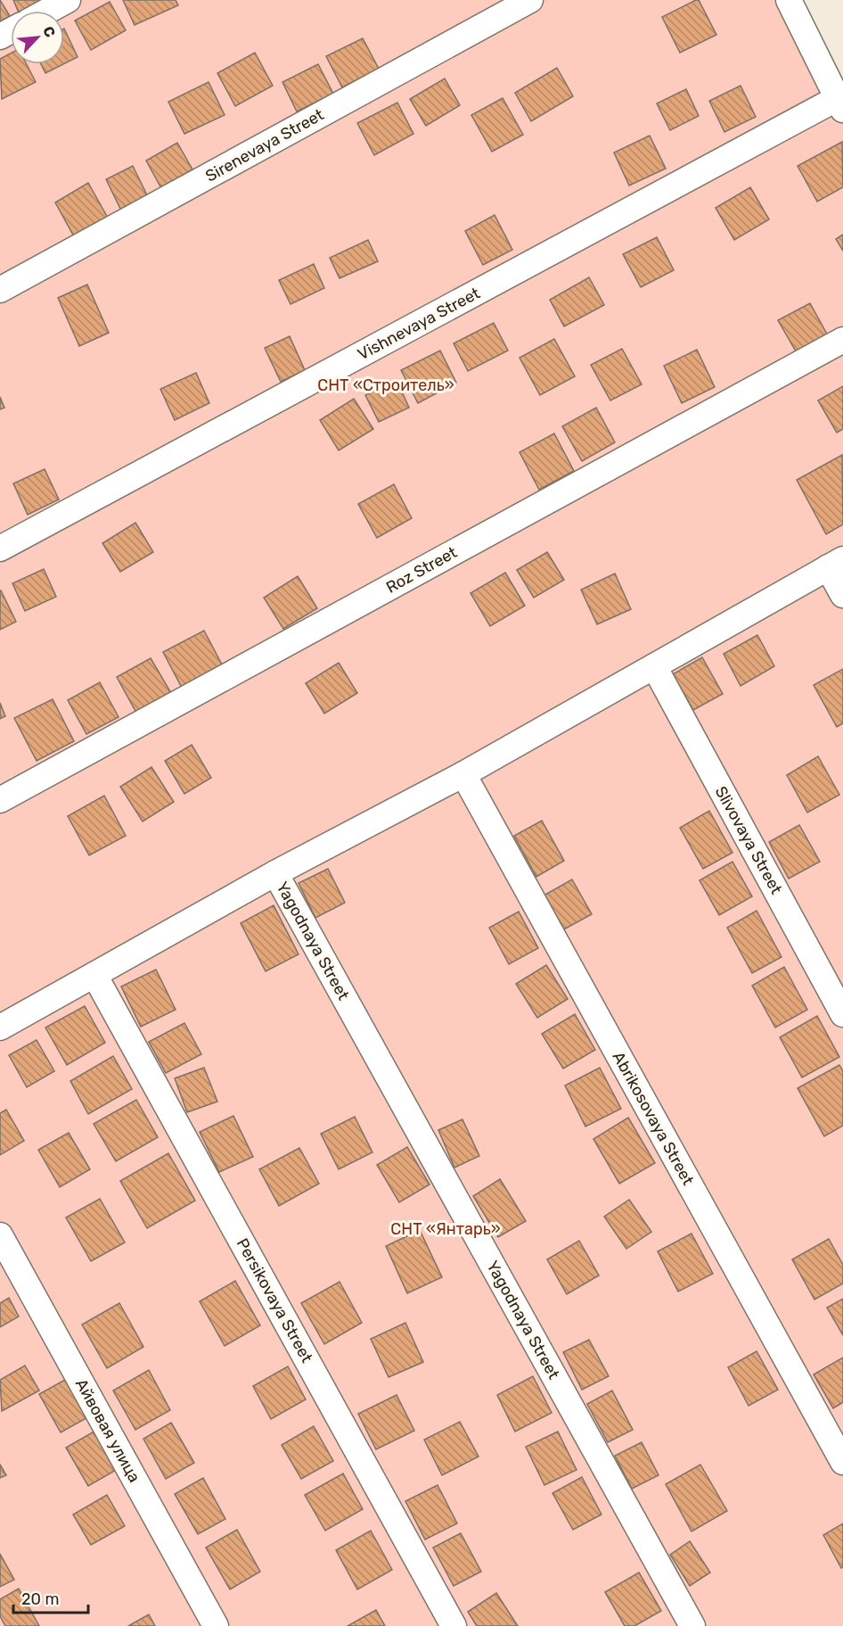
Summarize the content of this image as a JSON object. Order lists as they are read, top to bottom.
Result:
{
  "streets": {
    "street": [
      "Sirenevaya Street",
      "Vishnevaya Street",
      "Roz Street",
      "Slivovaya Street",
      "Yagodnaya Street",
      "Abrikosovaya Street",
      "Persikovaya Street",
      "Айвовая улица"
    ]
  },
  "parks": ["СНТ «Строитель»", "СНТ «Янтарь»"],
  "scale_bar": "20 m",
  "north": "top right"
}
